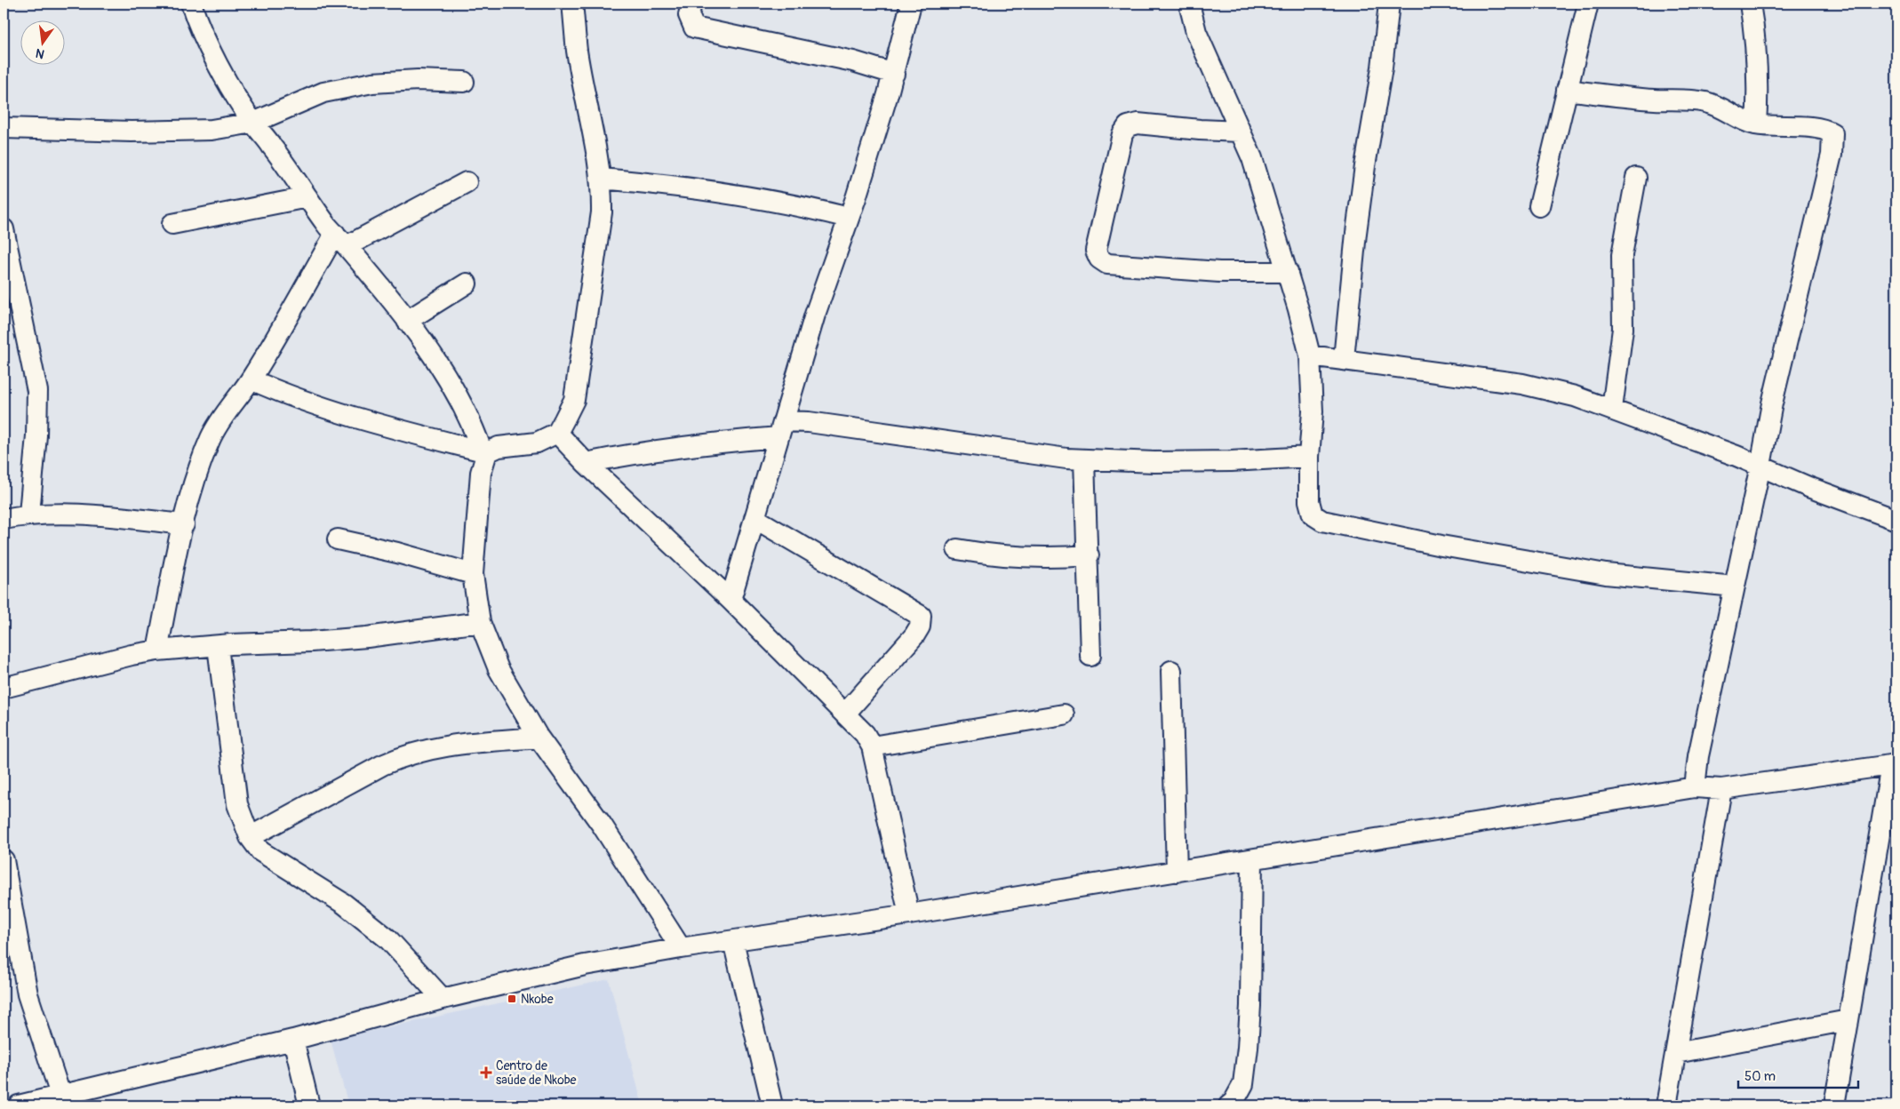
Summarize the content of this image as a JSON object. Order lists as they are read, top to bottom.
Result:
{
  "places": {
    "transit": ["Nkobe"],
    "health": ["Centro de saúde de Nkobe"]
  },
  "scale_bar": "50 m",
  "north": "bottom"
}
